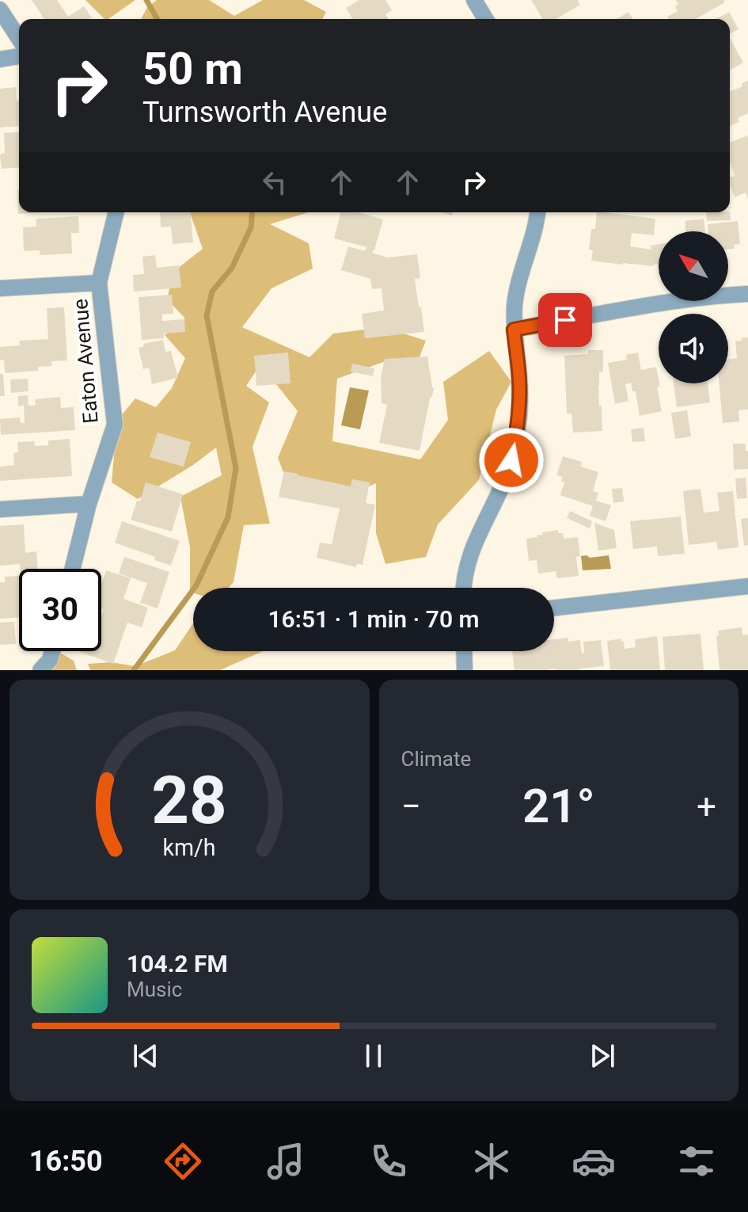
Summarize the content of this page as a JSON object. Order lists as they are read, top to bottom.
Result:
{
  "streets": {
    "street": ["Eaton Avenue"]
  },
  "north": "top left",
  "page": {
    "turn": ["50 m", "Turnsworth Avenue"],
    "limit": "30",
    "trip": "16:51 · 1 min · 70 m",
    "tile": "Climate",
    "heat": ["−", "21°", "+"],
    "song": ["104.2 FM", "Music"],
    "tabs": "16:50",
    "gauge": ["28", "km/h"]
  }
}
